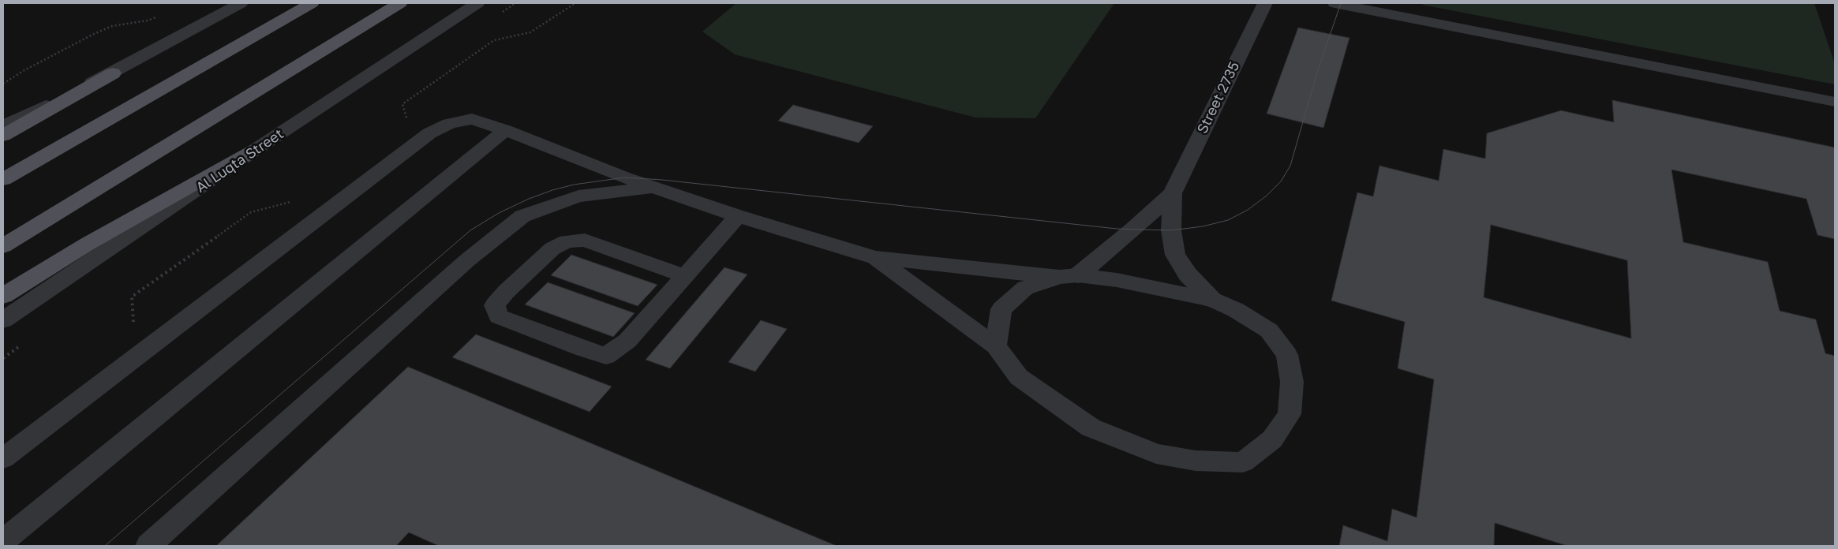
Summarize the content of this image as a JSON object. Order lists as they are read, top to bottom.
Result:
{
  "streets": {
    "street": ["Street 2735", "Al Luqta Street"]
  }
}
